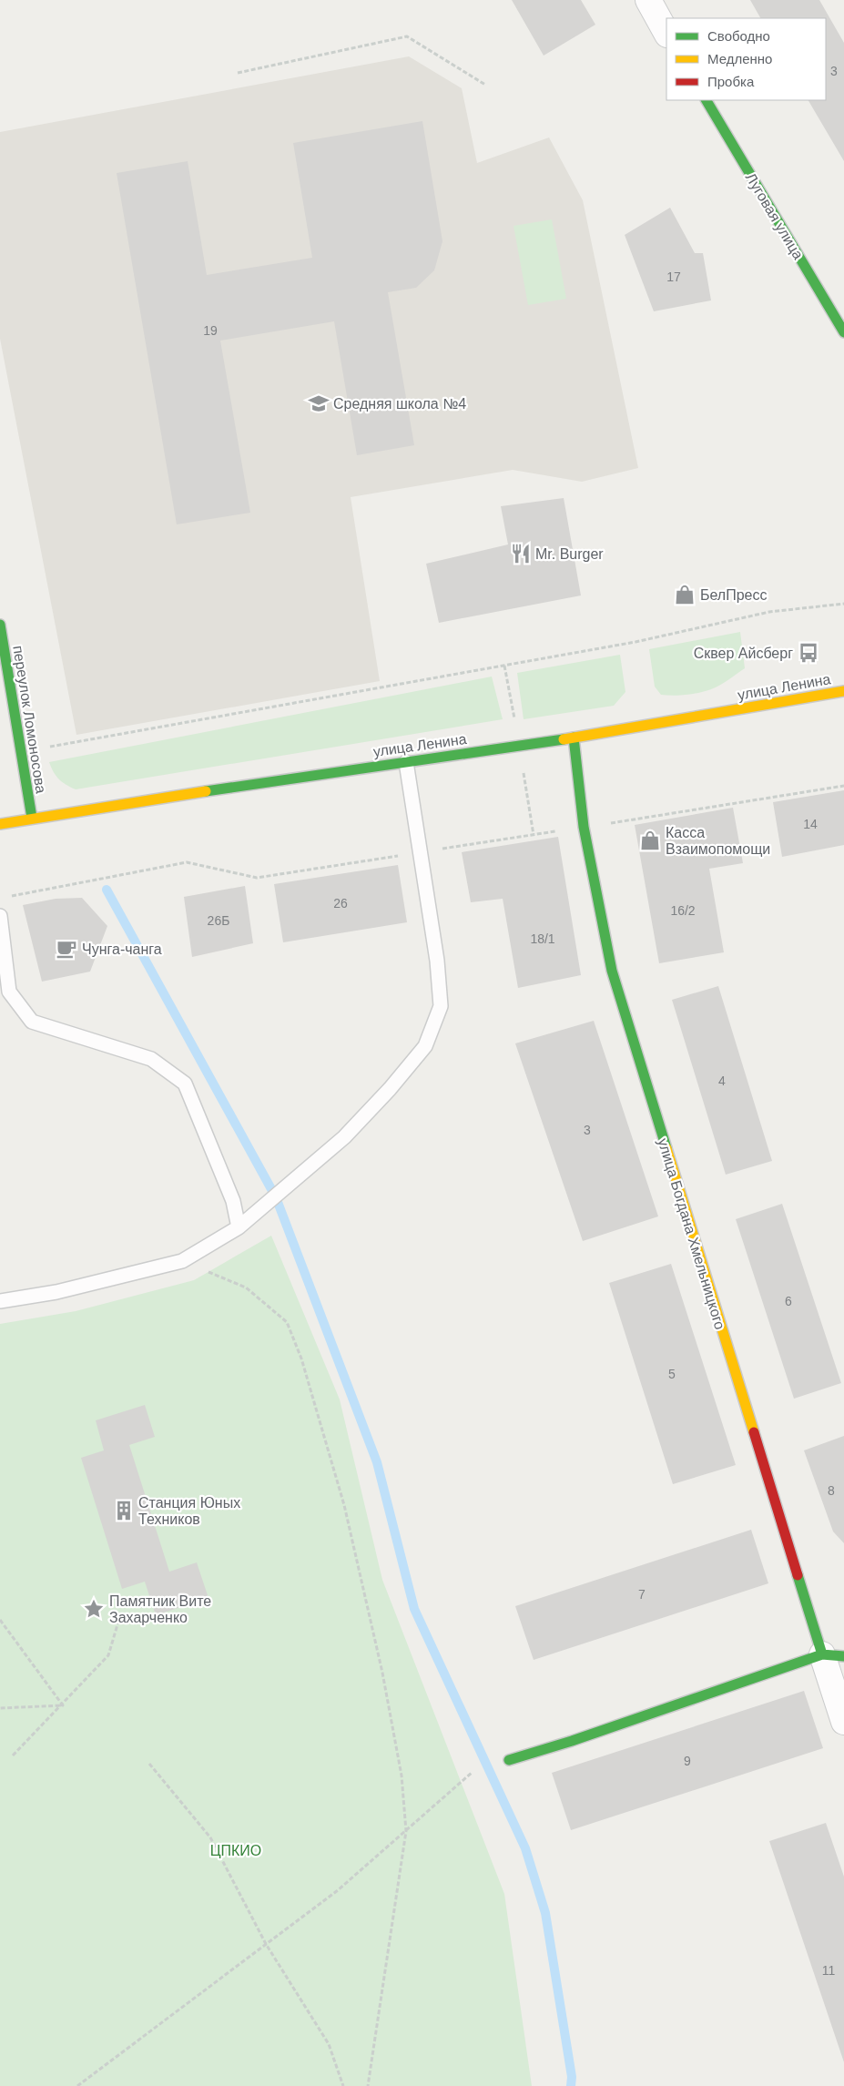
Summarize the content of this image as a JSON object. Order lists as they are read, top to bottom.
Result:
{
  "streets": {
    "street": [
      "Луговая улица",
      "улица Ленина",
      "переулок Ломоносова",
      "улица Богдана Хмельницкого"
    ]
  },
  "crossings": [
    ["улица Ленина", "переулок Ломоносова"],
    ["улица Ленина", "улица Богдана Хмельницкого"]
  ],
  "parks": ["ЦПКИО"],
  "places": {
    "school or university": ["Средняя школа №4"],
    "restaurant": ["Mr. Burger"],
    "shop": ["БелПресс", "Касса Взаимопомощи"],
    "bus stop": ["Сквер Айсберг"],
    "cafe": ["Чунга-чанга"],
    "building": ["Станция Юных Техников"],
    "place": ["Памятник Вите Захарченко"]
  },
  "house_numbers": [
    "3",
    "17",
    "19",
    "14",
    "26",
    "16/2",
    "26Б",
    "18/1",
    "4",
    "3",
    "6",
    "5",
    "8",
    "7",
    "9",
    "11"
  ],
  "legend": ["Свободно", "Медленно", "Пробка"]
}
